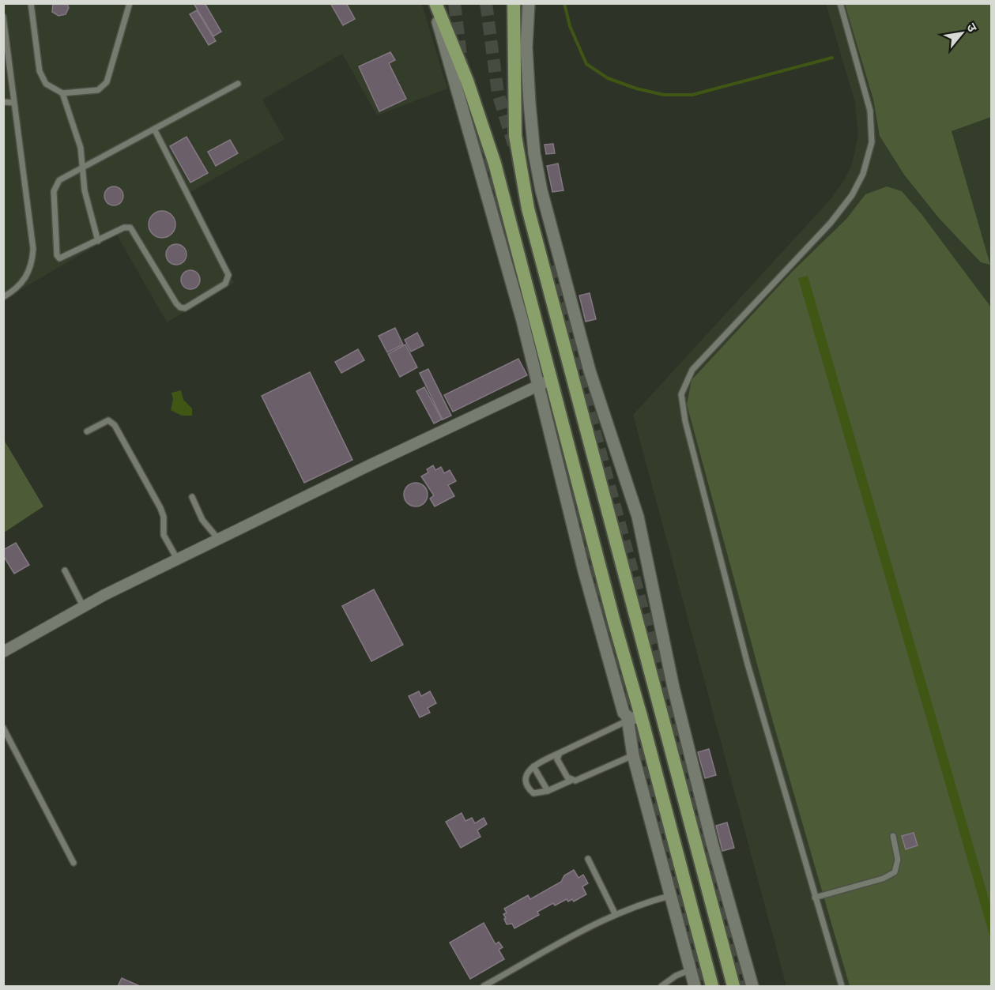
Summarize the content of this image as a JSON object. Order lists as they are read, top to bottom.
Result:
{
  "north": "top right"
}
